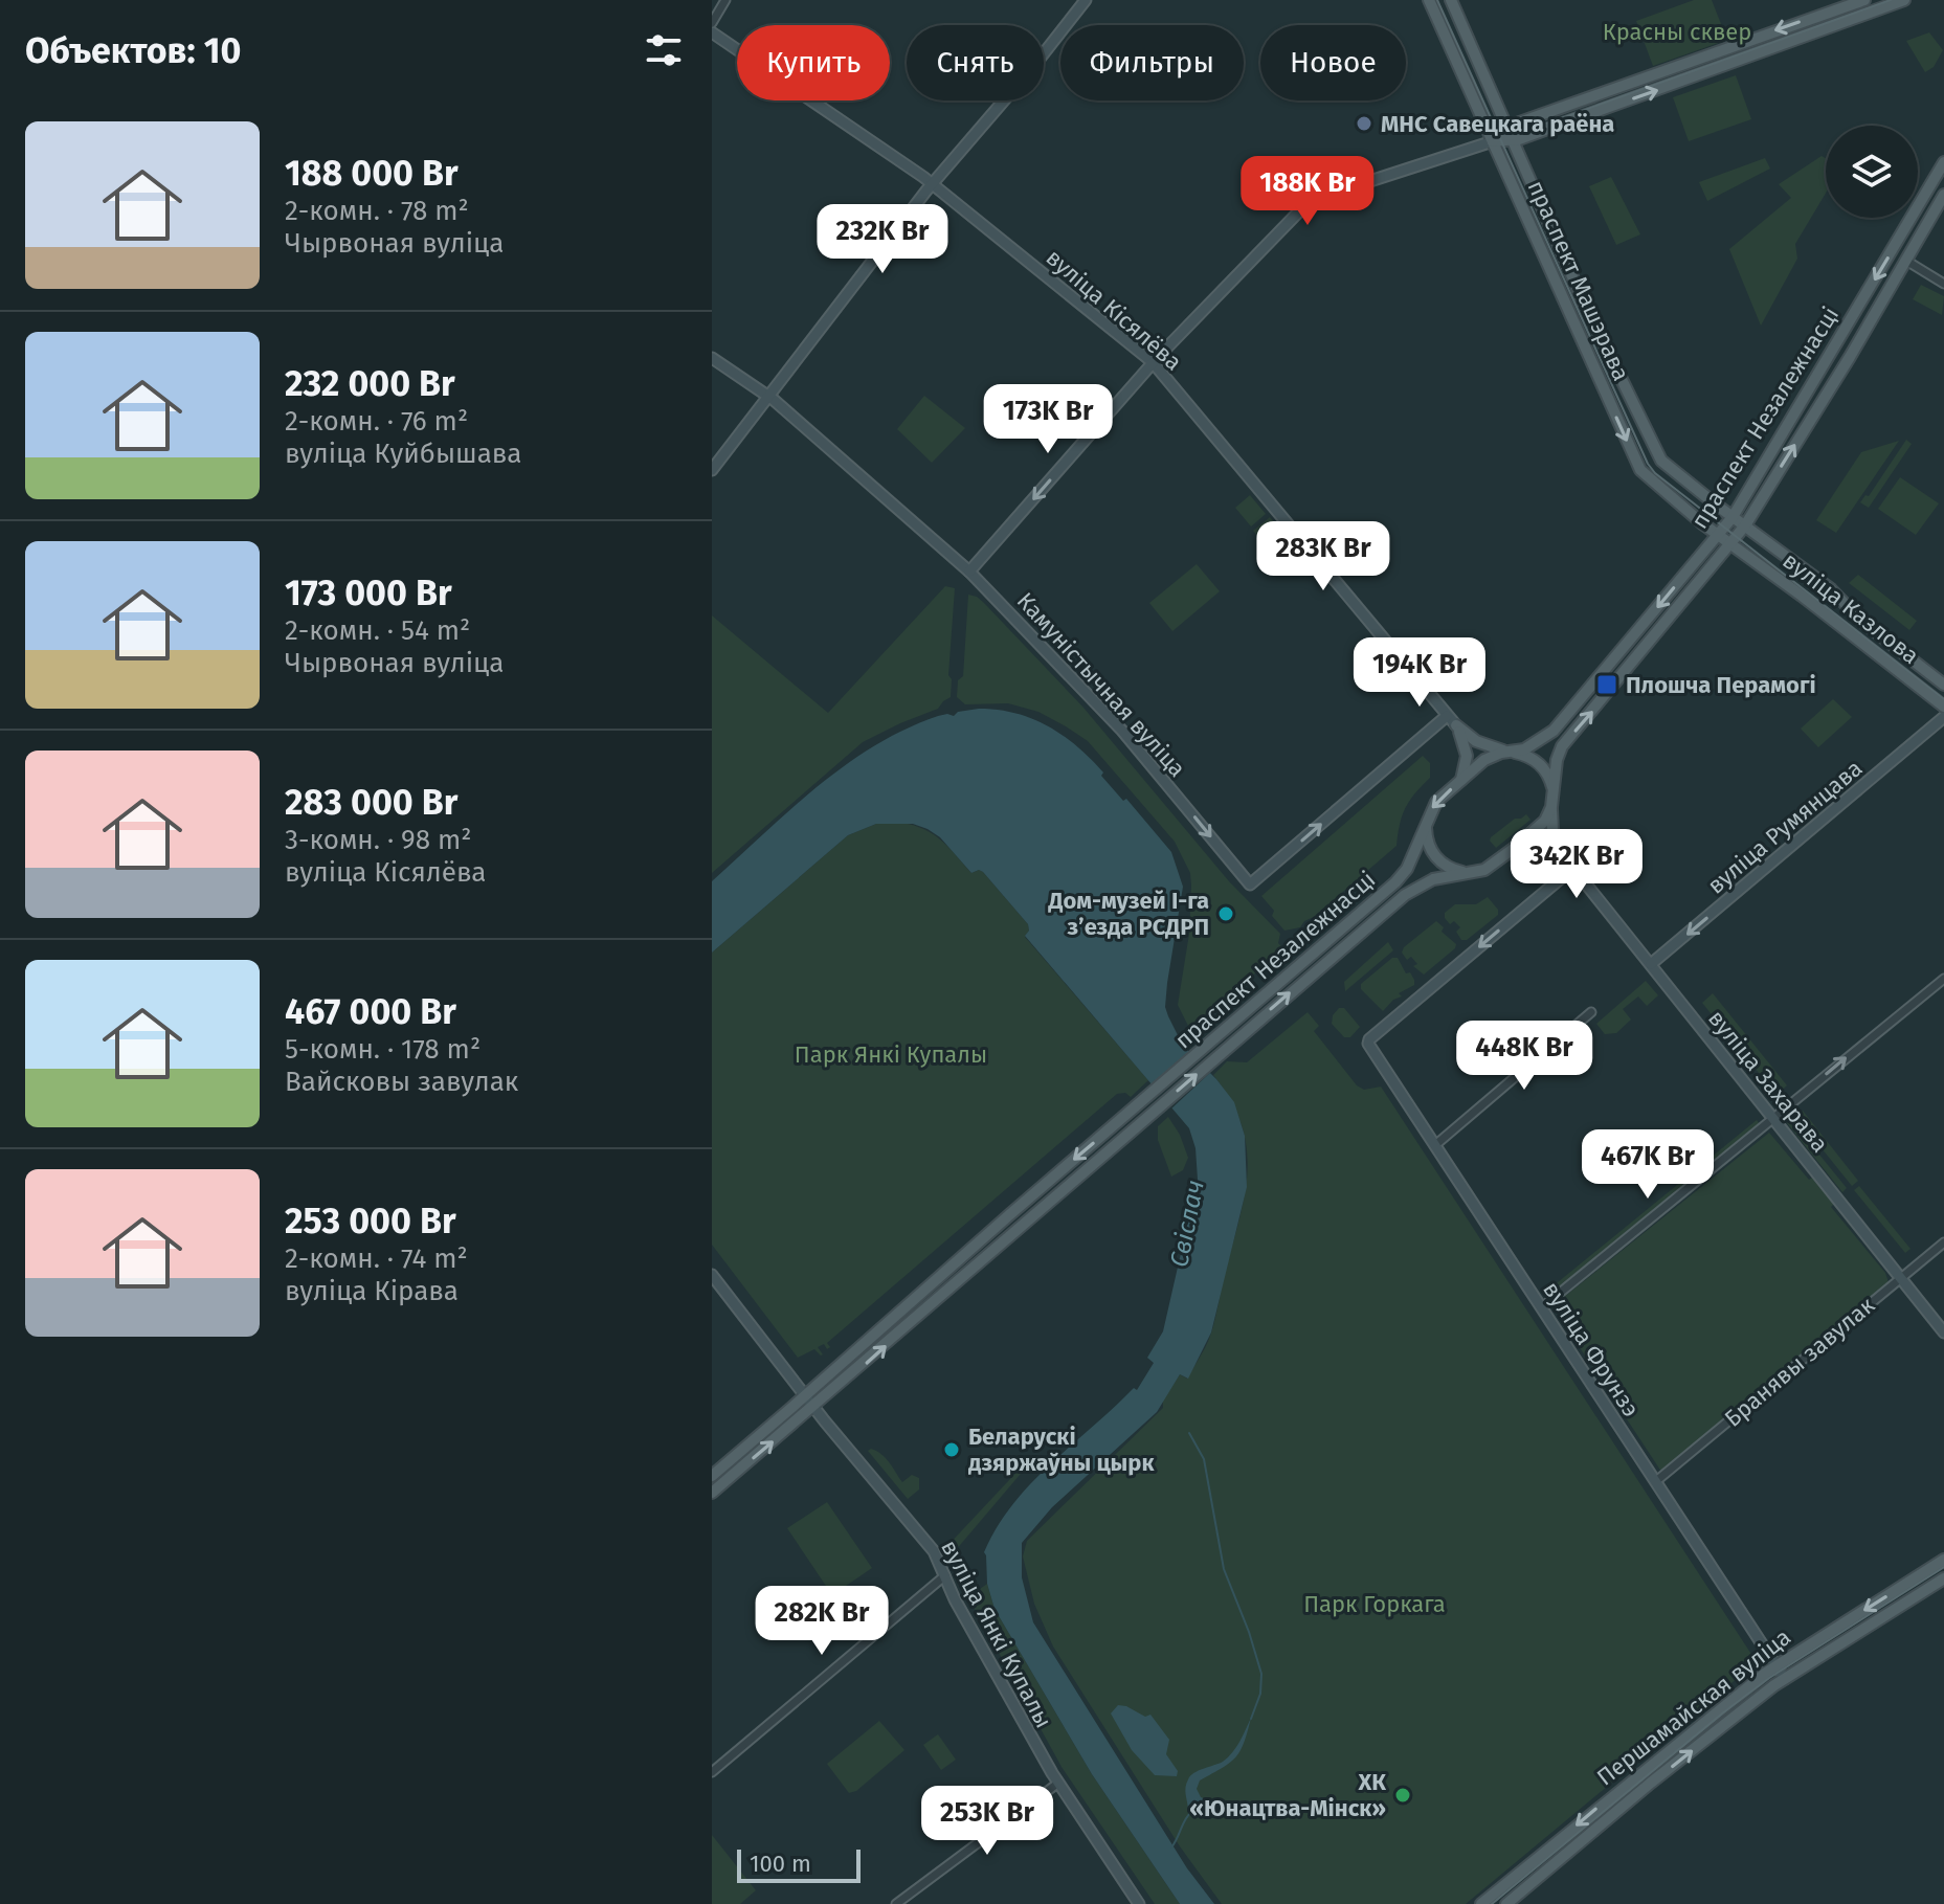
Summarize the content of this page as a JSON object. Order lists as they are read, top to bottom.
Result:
{
  "streets": {
    "main road": [
      "праспект Машэрава",
      "праспект Незалежнасці",
      "вуліца Казлова",
      "Першамайская вуліца"
    ],
    "street": [
      "вуліца Кісялёва",
      "Камуністычная вуліца",
      "вуліца Румянцава",
      "вуліца Захарава",
      "вуліца Фрунзэ",
      "Бранявы завулак",
      "вуліца Янкі Купалы"
    ]
  },
  "crossings": [
    ["праспект Машэрава", "праспект Незалежнасці"],
    ["праспект Машэрава", "вуліца Казлова"],
    ["вуліца Кісялёва", "Камуністычная вуліца"],
    ["праспект Незалежнасці", "вуліца Казлова"],
    ["праспект Незалежнасці", "вуліца Янкі Купалы"],
    ["вуліца Румянцава", "вуліца Захарава"],
    ["вуліца Захарава", "вуліца Фрунзэ"],
    ["вуліца Захарава", "Бранявы завулак"],
    ["вуліца Фрунзэ", "Бранявы завулак"],
    ["вуліца Фрунзэ", "Першамайская вуліца"]
  ],
  "one_way": ["вуліца Румянцава"],
  "water": ["Свіслач"],
  "parks": ["Красны сквер", "Парк Янкі Купалы", "Парк Горкага"],
  "places": {
    "other": [
      "МНС Савецкага раёна",
      "Дом-музей I-га зʼезда РСДРП",
      "Беларускі дзяржаўны цырк",
      "ХК «Юнацтва-Мінск»"
    ],
    "transit": ["Плошча Перамогі"]
  },
  "scale_bar": "100 m",
  "page": {
    "heading": "Объектов: 10",
    "chip": [
      "Купить",
      "Снять",
      "Фильтры",
      "Новое"
    ],
    "list": [
      {
        "name": "188 000 Br",
        "note": "2-комн. · 78 m² · Чырвоная вуліца"
      },
      {
        "name": "232 000 Br",
        "note": "2-комн. · 76 m² · вуліца Куйбышава"
      },
      {
        "name": "173 000 Br",
        "note": "2-комн. · 54 m² · Чырвоная вуліца"
      },
      {
        "name": "283 000 Br",
        "note": "3-комн. · 98 m² · вуліца Кісялёва"
      },
      {
        "name": "467 000 Br",
        "note": "5-комн. · 178 m² · Вайсковы завулак"
      },
      {
        "name": "253 000 Br",
        "note": "2-комн. · 74 m² · вуліца Кірава"
      }
    ],
    "price": [
      "188K Br",
      "232K Br",
      "173K Br",
      "283K Br",
      "194K Br",
      "342K Br",
      "448K Br",
      "467K Br",
      "282K Br",
      "253K Br"
    ],
    "scale": "100 m"
  }
}
